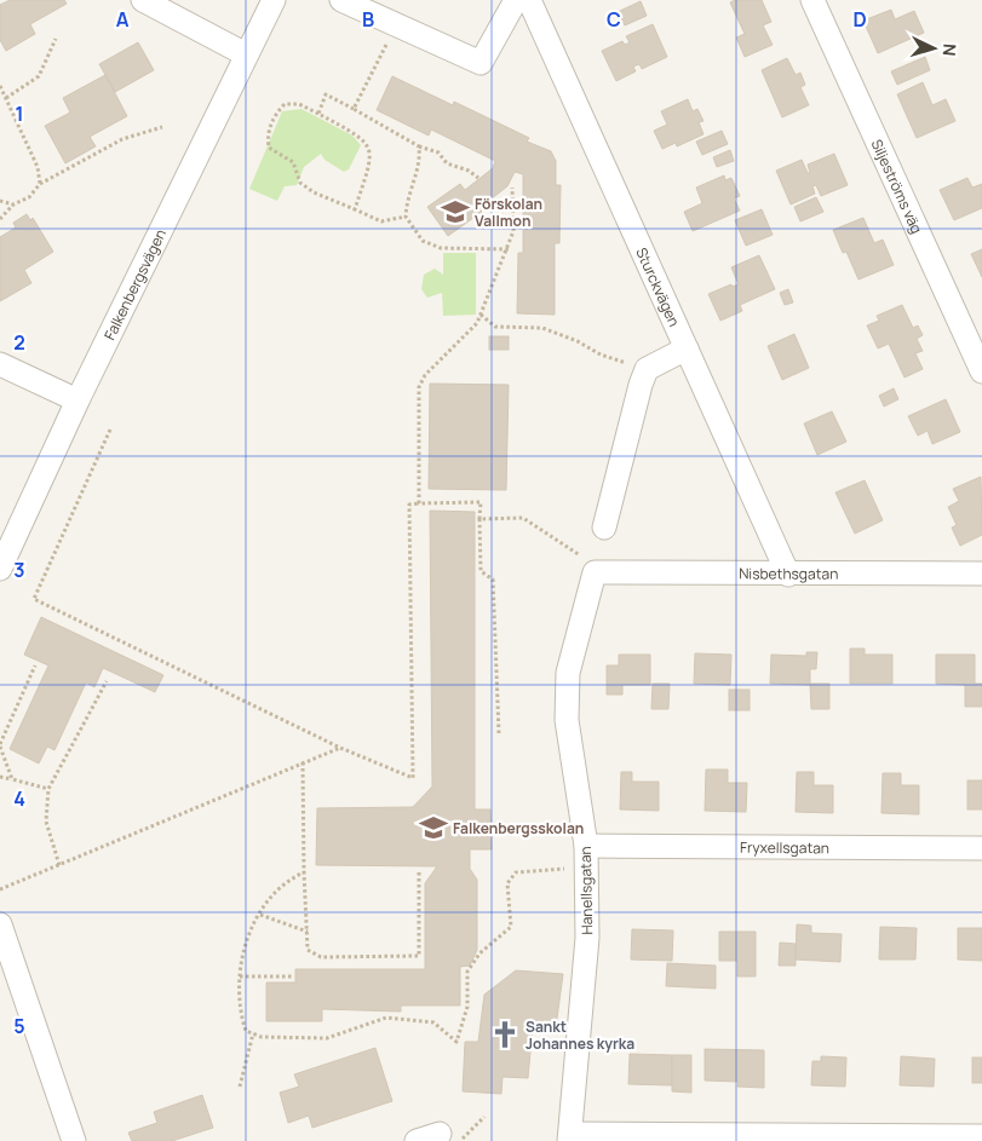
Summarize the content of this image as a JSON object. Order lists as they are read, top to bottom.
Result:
{
  "streets": {
    "street": [
      "Siljeströms väg",
      "Falkenbergsvägen",
      "Sturckvägen",
      "Nisbethsgatan",
      "Fryxellsgatan",
      "Hanellsgatan"
    ]
  },
  "crossings": [
    ["Sturckvägen", "Nisbethsgatan"],
    ["Nisbethsgatan", "Hanellsgatan"],
    ["Fryxellsgatan", "Hanellsgatan"]
  ],
  "places": {
    "school or university": ["Förskolan Vallmon", "Falkenbergsskolan"],
    "church": ["Sankt Johannes kyrka"]
  },
  "north": "right",
  "grid": {
    "columns": [
      "A",
      "B",
      "C",
      "D"
    ],
    "rows": [
      "1",
      "2",
      "3",
      "4",
      "5"
    ]
  }
}
